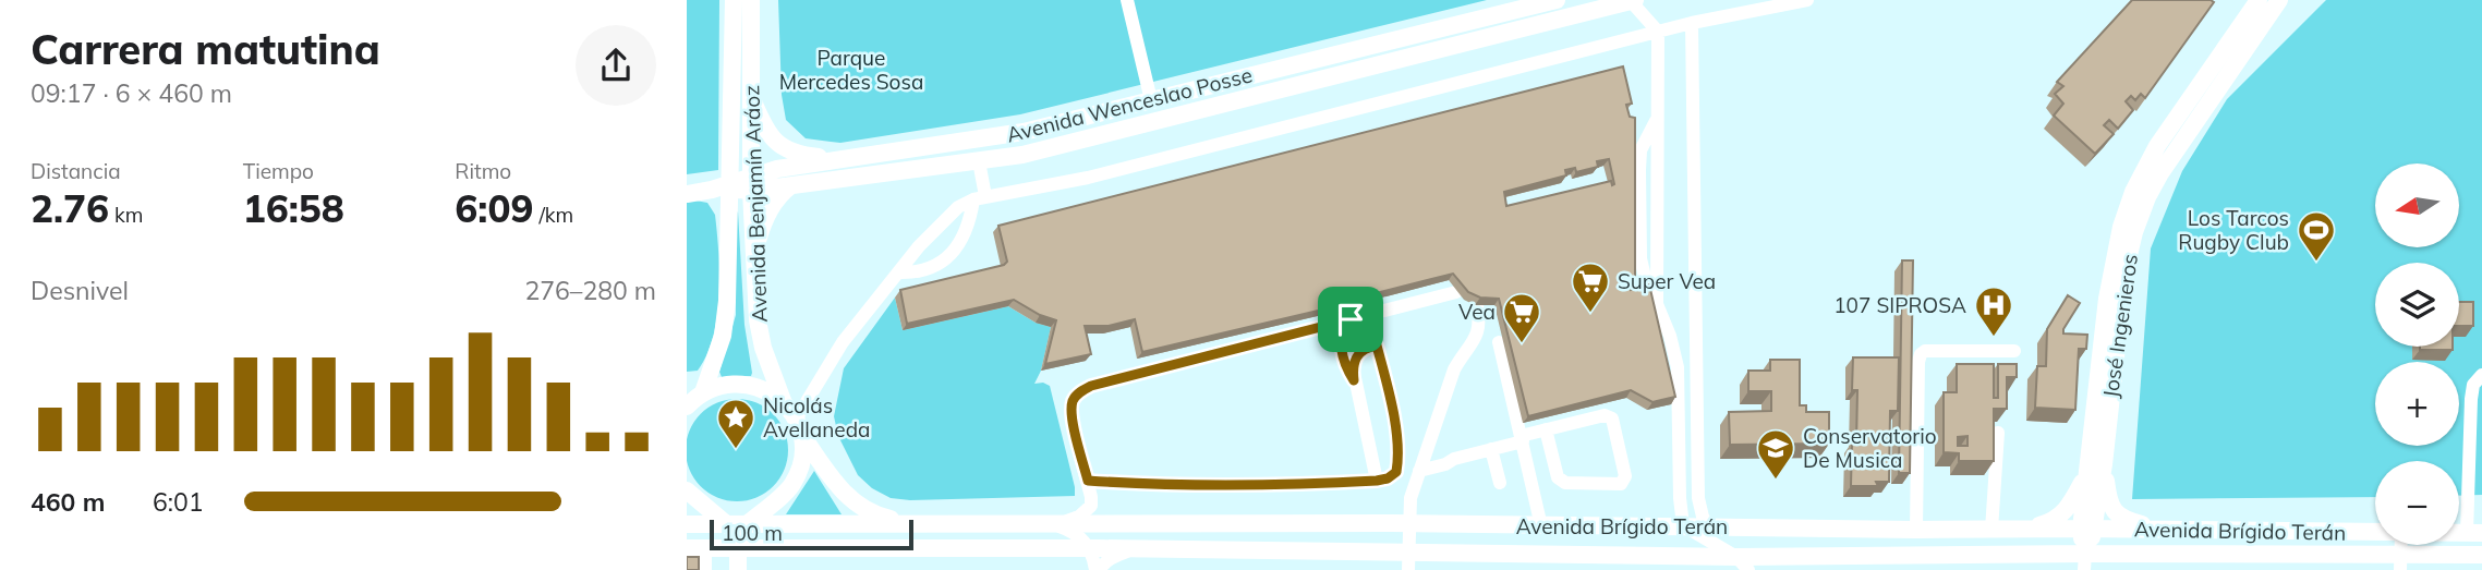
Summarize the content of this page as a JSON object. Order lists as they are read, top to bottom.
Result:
{
  "streets": {
    "main road": [
      "Avenida Wenceslao Posse",
      "Avenida Benjamín Aráoz",
      "José Ingenieros",
      "Avenida Brígido Terán"
    ]
  },
  "crossings": [
    ["Avenida Wenceslao Posse", "Avenida Benjamín Aráoz"],
    ["José Ingenieros", "Avenida Brígido Terán"]
  ],
  "parks": ["Parque Mercedes Sosa"],
  "places": {
    "sports": ["Los Tarcos Rugby Club"],
    "supermarket": ["Super Vea", "Vea"],
    "hospital": ["107 SIPROSA"],
    "place": ["Nicolás Avellaneda"],
    "school or university": ["Conservatorio De Musica"]
  },
  "scale_bar": "100 m",
  "north": "left",
  "page": {
    "heading": ["Carrera matutina", "09:17 · 6 × 460 m"],
    "stats": [
      ["Distancia", "2.76 km"],
      ["Tiempo", "16:58"],
      ["Ritmo", "6:09 /km"]
    ],
    "map_buttons": ["+", "−"],
    "chart": ["Desnivel", "276–280 m"],
    "list": [
      {
        "name": "460 m",
        "note": "6:01"
      }
    ],
    "scale": "100 m"
  }
}
